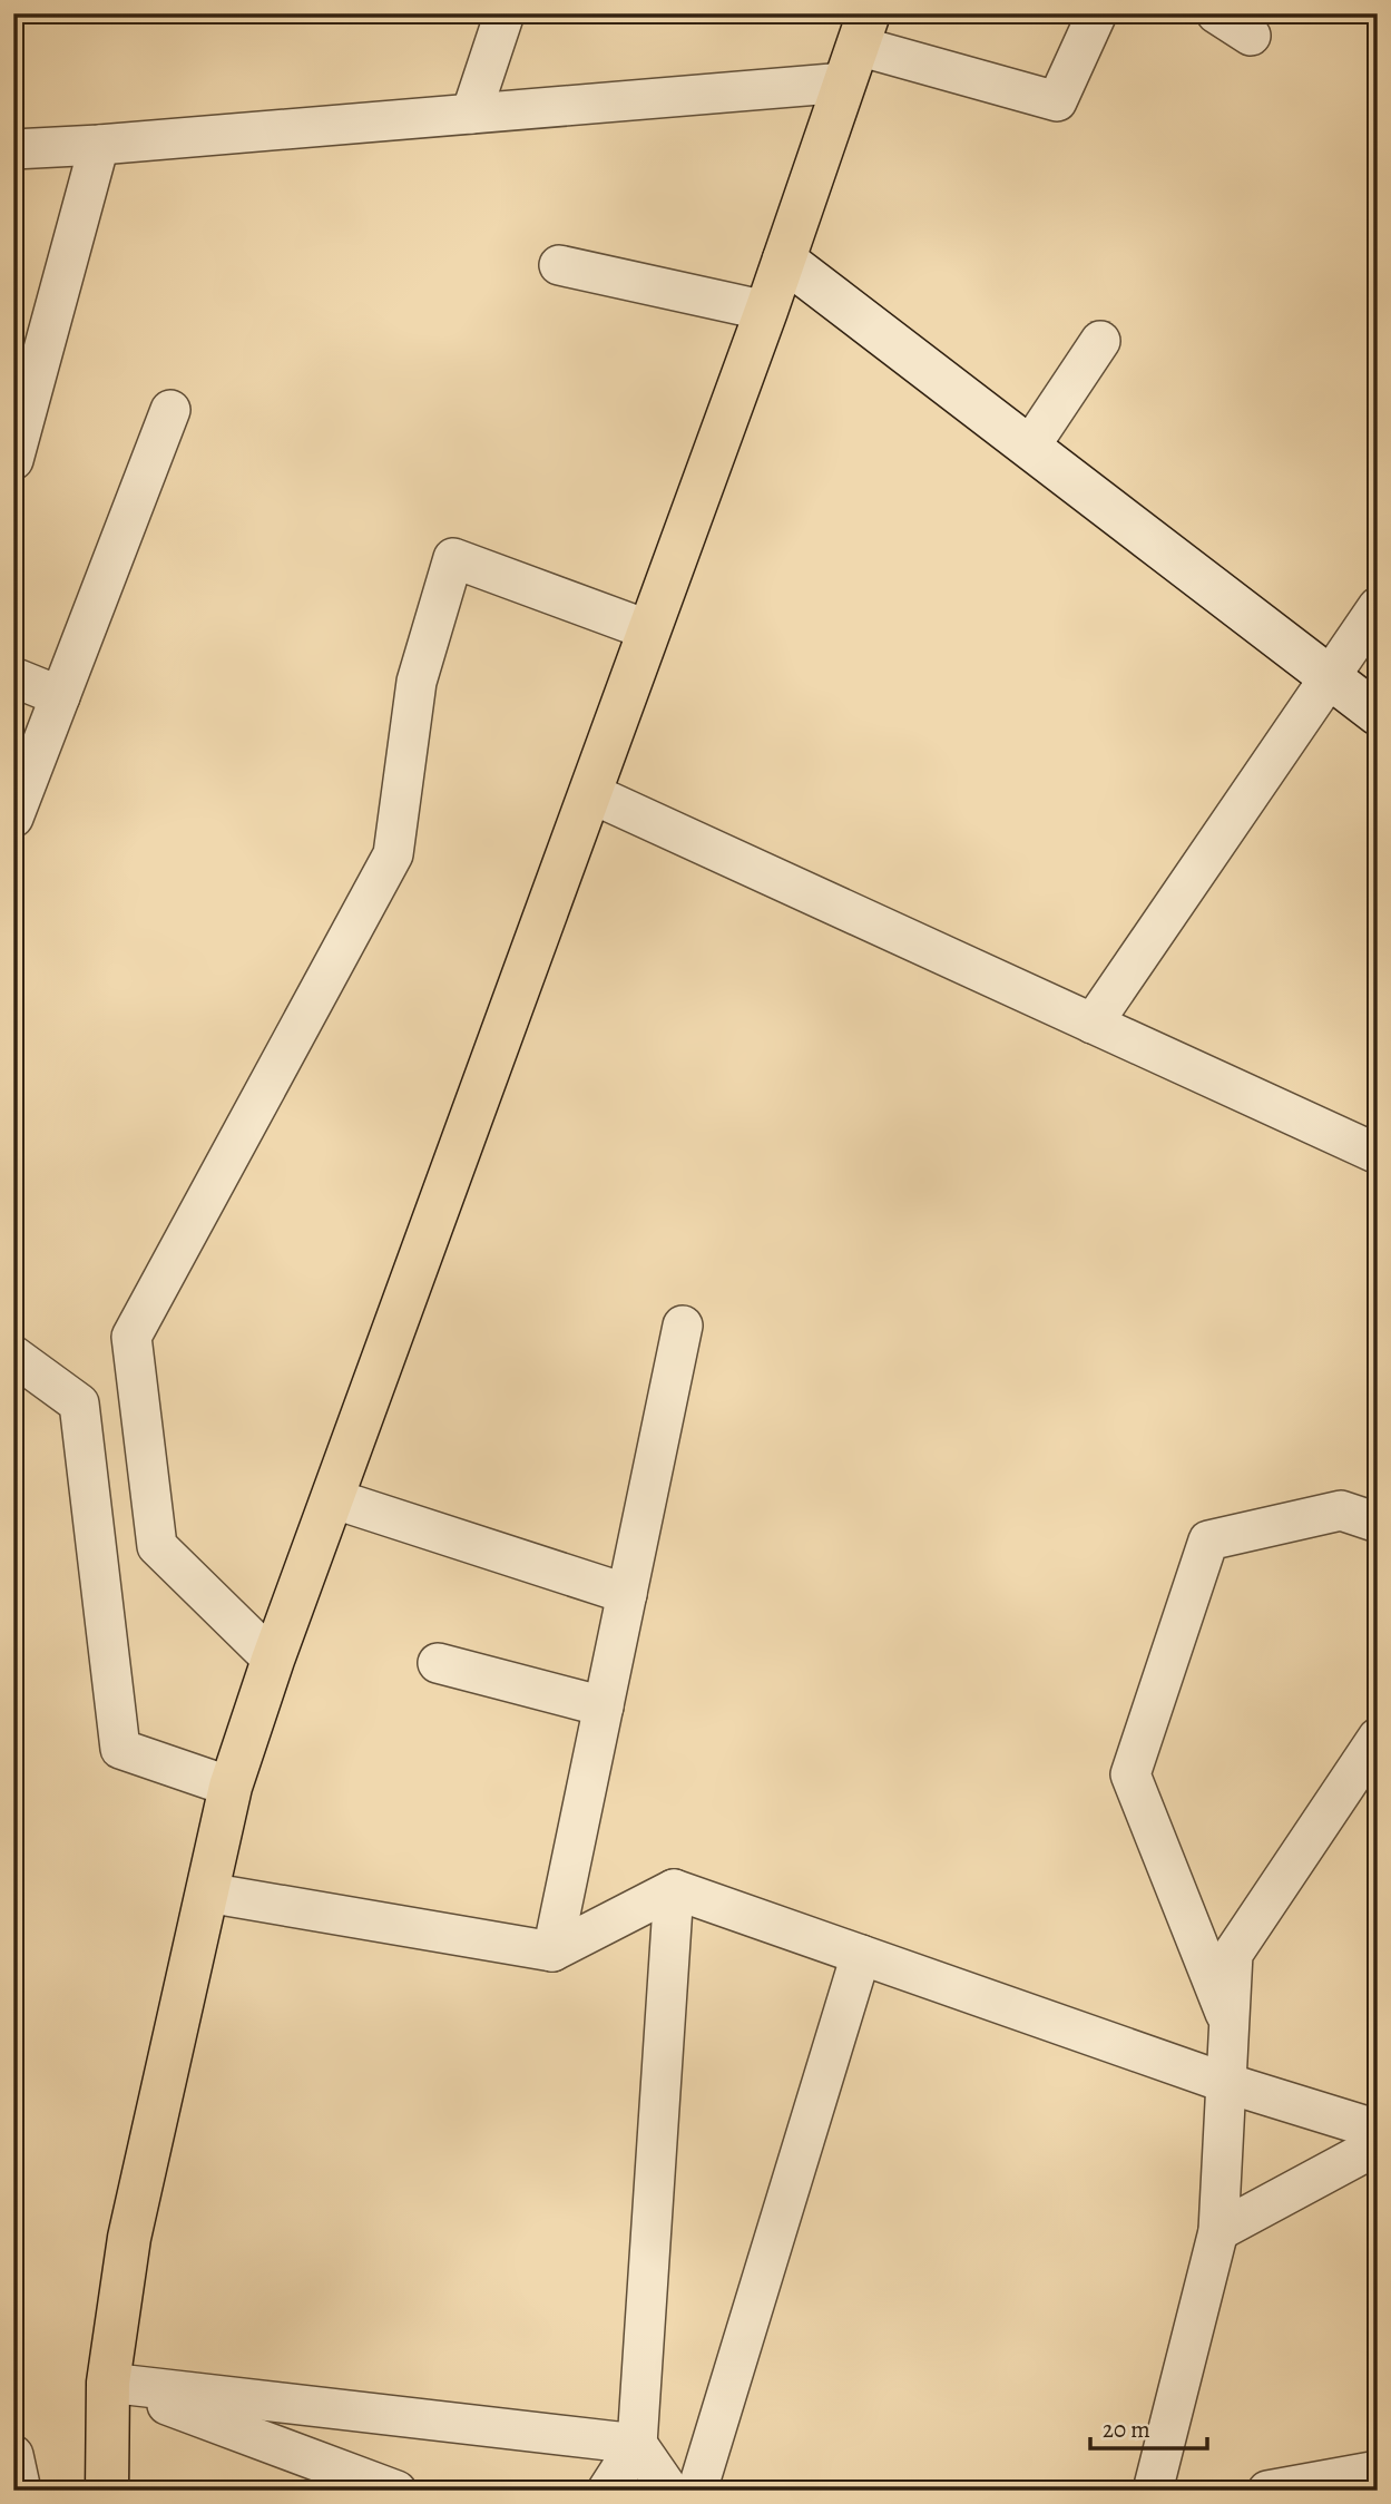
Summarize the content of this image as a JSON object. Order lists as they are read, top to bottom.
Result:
{
  "scale_bar": "20 m"
}
